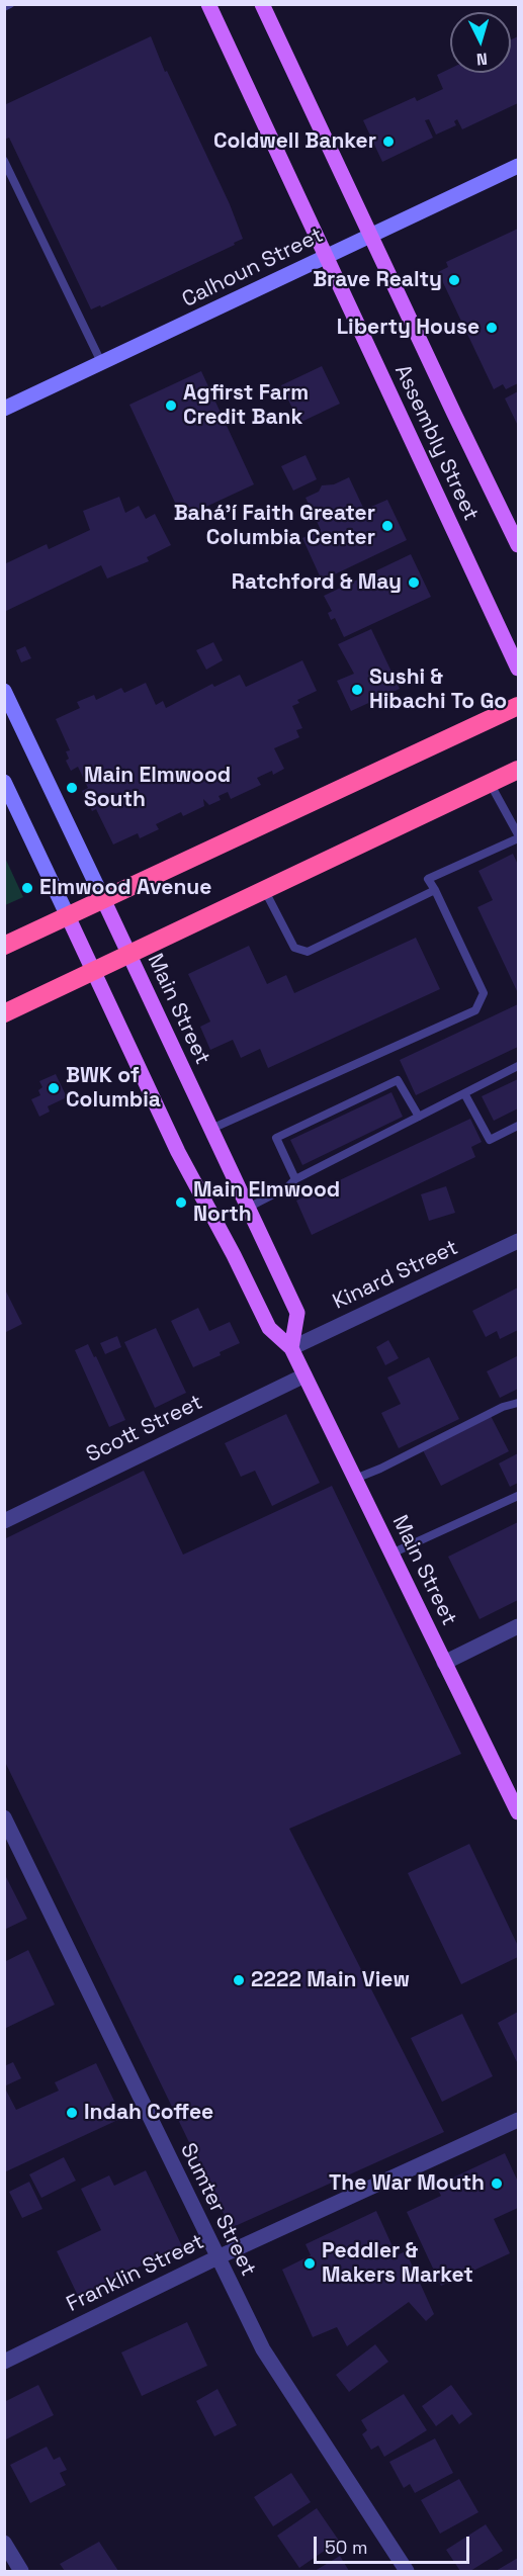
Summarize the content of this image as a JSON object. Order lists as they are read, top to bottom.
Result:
{
  "streets": {
    "main road": ["Assembly Street", "Main Street"],
    "street": [
      "Calhoun Street",
      "Kinard Street",
      "Scott Street",
      "Sumter Street",
      "Franklin Street"
    ]
  },
  "crossings": [
    ["Calhoun Street", "Assembly Street"],
    ["Main Street", "Kinard Street"],
    ["Main Street", "Scott Street"],
    ["Sumter Street", "Franklin Street"]
  ],
  "places": [
    "Coldwell Banker",
    "Brave Realty",
    "Liberty House",
    "Agfirst Farm Credit Bank",
    "Bahá’í Faith Greater Columbia Center",
    "Ratchford & May",
    "Sushi & Hibachi To Go",
    "Main Elmwood South",
    "Elmwood Avenue",
    "BWK of Columbia",
    "Main Elmwood North",
    "2222 Main View",
    "Indah Coffee",
    "The War Mouth",
    "Peddler & Makers Market"
  ],
  "scale_bar": "50 m",
  "north": "bottom"
}
